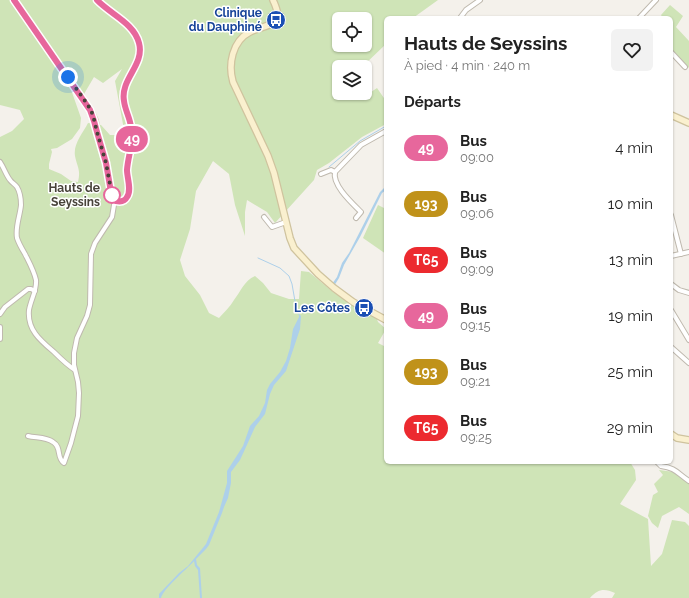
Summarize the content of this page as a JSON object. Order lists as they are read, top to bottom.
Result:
{
  "places": {
    "bus stop": ["Clinique du Dauphiné", "Les Côtes"],
    "other": ["Hauts de Seyssins"]
  },
  "lines": ["bus line 49"],
  "page": {
    "on_map": "49",
    "heading": [
      ["Hauts de Seyssins", "À pied · 4 min · 240 m"],
      "Départs"
    ],
    "list": [
      {
        "mark": "49",
        "name": "Bus",
        "note": "09:00",
        "value": "4 min"
      },
      {
        "mark": "193",
        "name": "Bus",
        "note": "09:06",
        "value": "10 min"
      },
      {
        "mark": "T65",
        "name": "Bus",
        "note": "09:09",
        "value": "13 min"
      },
      {
        "mark": "49",
        "name": "Bus",
        "note": "09:15",
        "value": "19 min"
      },
      {
        "mark": "193",
        "name": "Bus",
        "note": "09:21",
        "value": "25 min"
      },
      {
        "mark": "T65",
        "name": "Bus",
        "note": "09:25",
        "value": "29 min"
      }
    ]
  }
}
